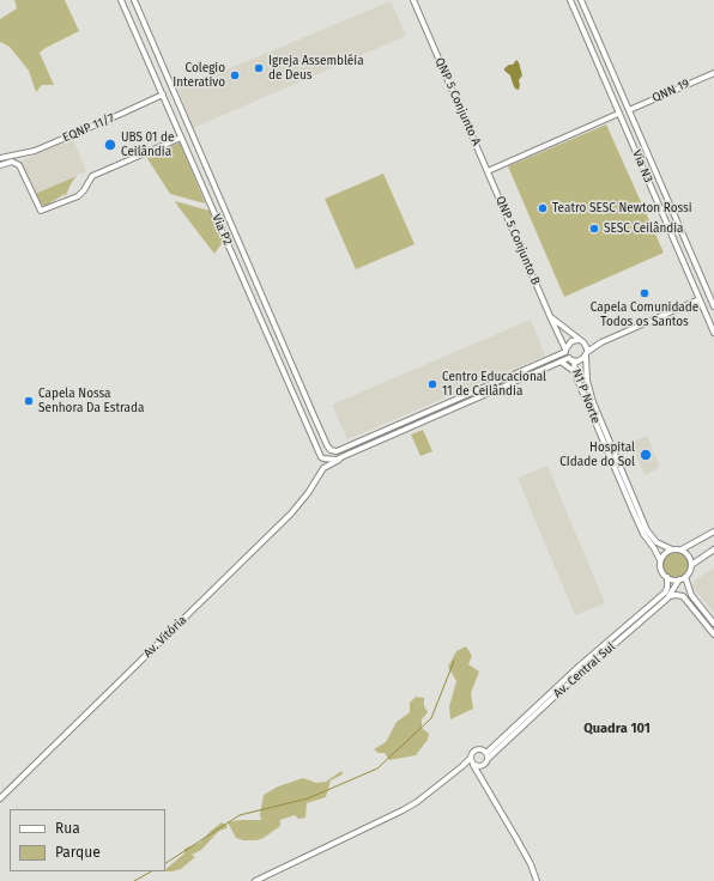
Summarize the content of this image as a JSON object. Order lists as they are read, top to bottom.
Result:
{
  "streets": {
    "main road": [
      "QNN 19",
      "QNP 5 Conjunto A",
      "EQNP 11/7",
      "Via N3",
      "Via P2",
      "QNP 5 Conjunto B",
      "N1 P Norte",
      "Av. Vitória",
      "Av. Central Sul"
    ]
  },
  "crossings": [
    ["QNP 5 Conjunto A", "QNP 5 Conjunto B"],
    ["EQNP 11/7", "Via P2"],
    ["Via P2", "N1 P Norte"],
    ["N1 P Norte", "Av. Central Sul"]
  ],
  "districts": ["Quadra 101"],
  "places": [
    "Igreja Assembléia de Deus",
    "Colegio Interativo",
    "UBS 01 de Ceilândia",
    "Teatro SESC Newton Rossi",
    "SESC Ceilândia",
    "Capela Comunidade Todos os Santos",
    "Centro Educacional 11 de Ceilândia",
    "Capela Nossa Senhora Da Estrada",
    "Hospital CIdade do Sol"
  ],
  "legend": ["Rua", "Parque"]
}
